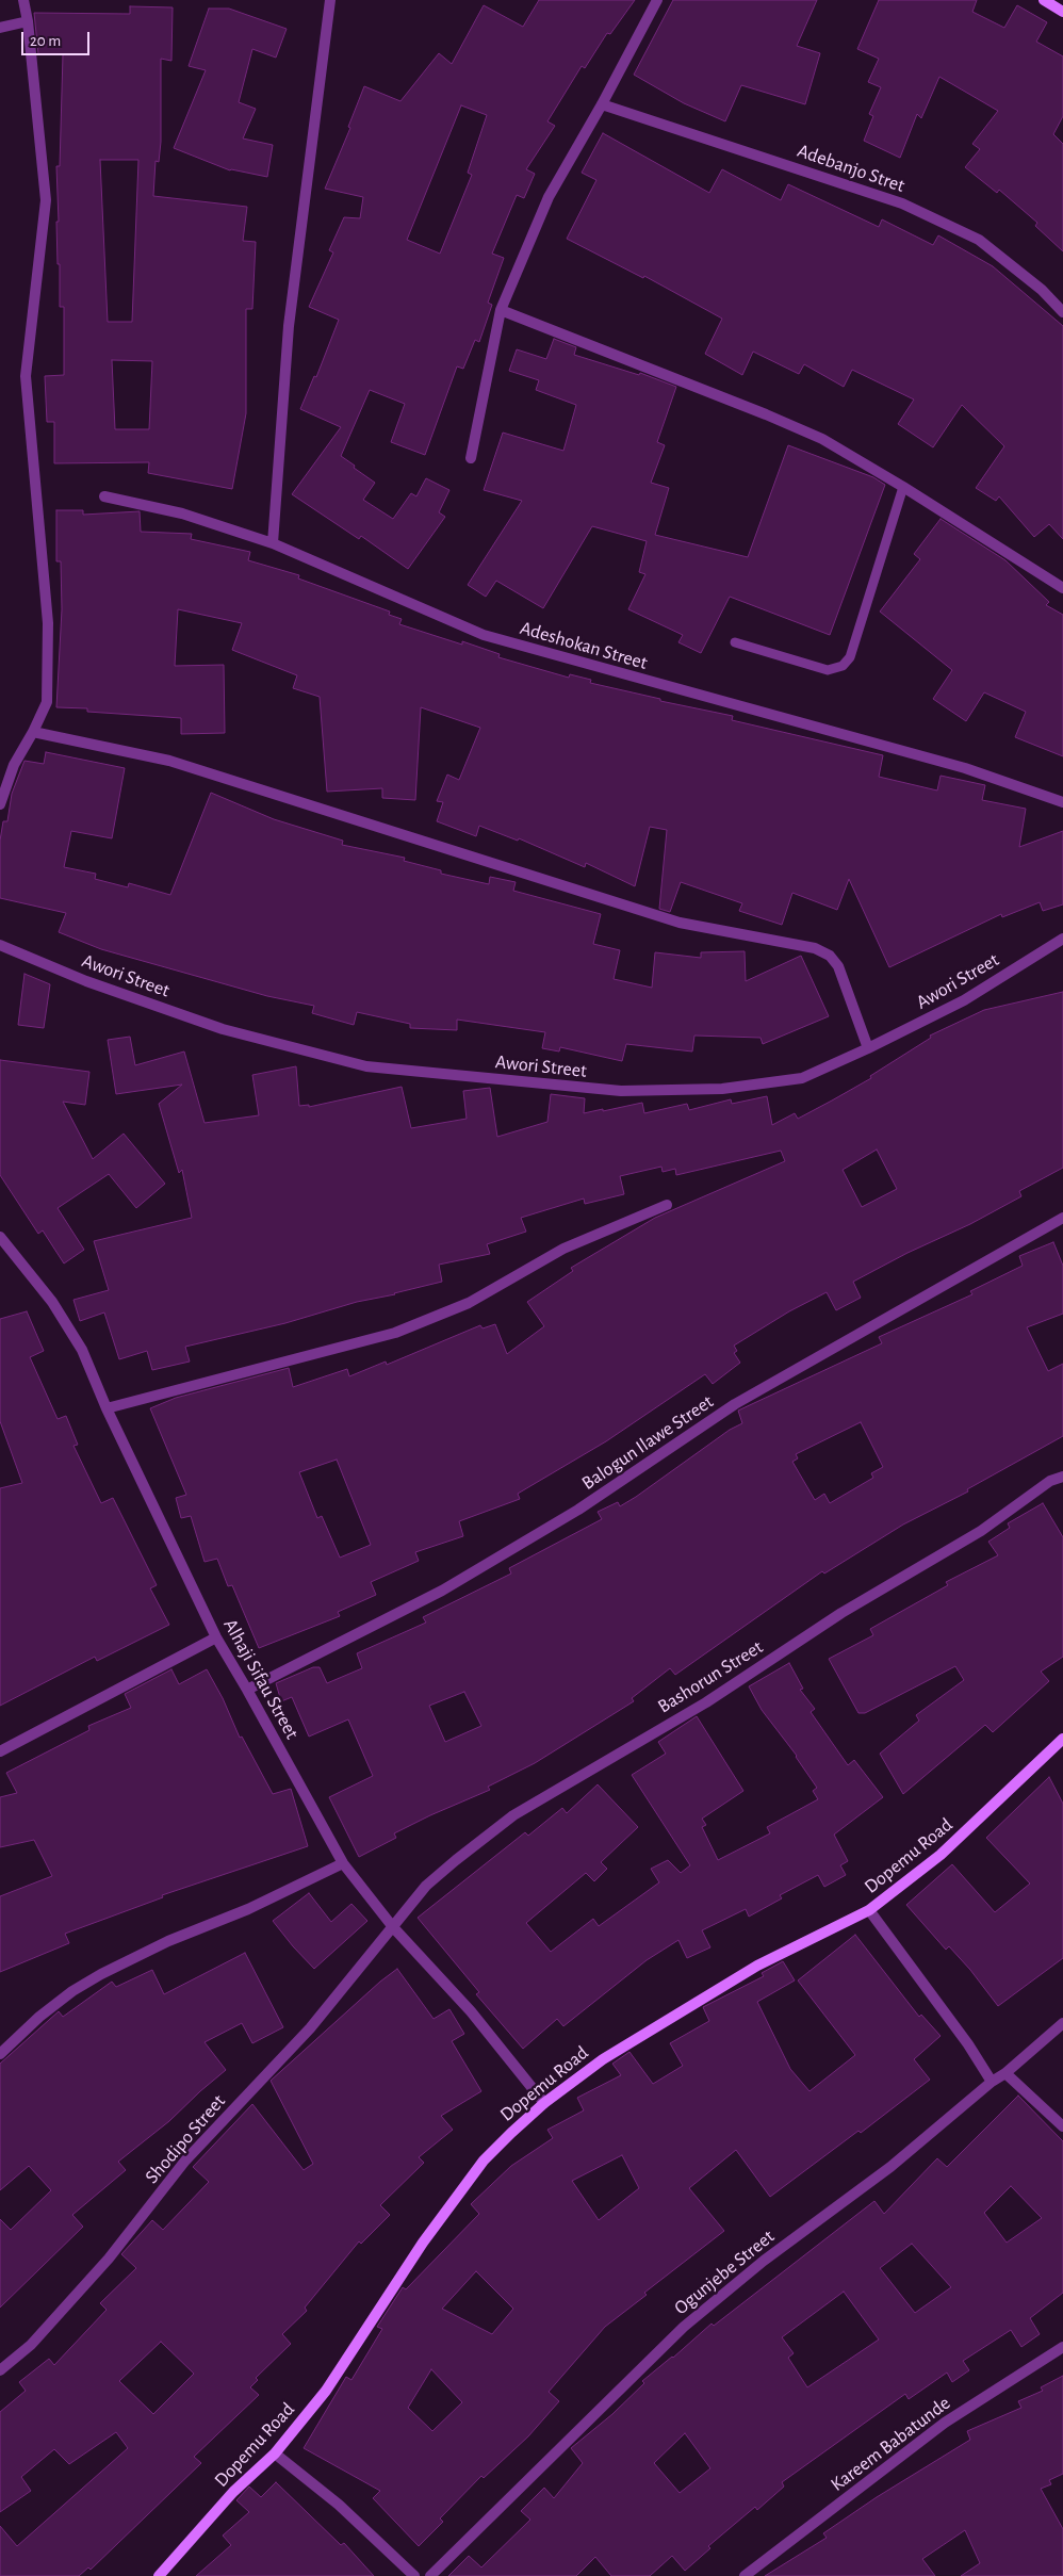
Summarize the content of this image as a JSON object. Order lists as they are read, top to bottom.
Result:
{
  "streets": {
    "main road": ["Dopemu Road"],
    "street": [
      "Adebanjo Stret",
      "Adeshokan Street",
      "Awori Street",
      "Balogun Ilawe Street",
      "Bashorun Street",
      "Alhaji Sifau Street",
      "Shodipo Street",
      "Ogunjebe Street",
      "Kareem Babatunde"
    ]
  },
  "crossings": [
    ["Balogun Ilawe Street", "Alhaji Sifau Street"],
    ["Bashorun Street", "Alhaji Sifau Street"],
    ["Bashorun Street", "Shodipo Street"],
    ["Alhaji Sifau Street", "Dopemu Road"],
    ["Alhaji Sifau Street", "Shodipo Street"]
  ],
  "scale_bar": "20 m"
}
